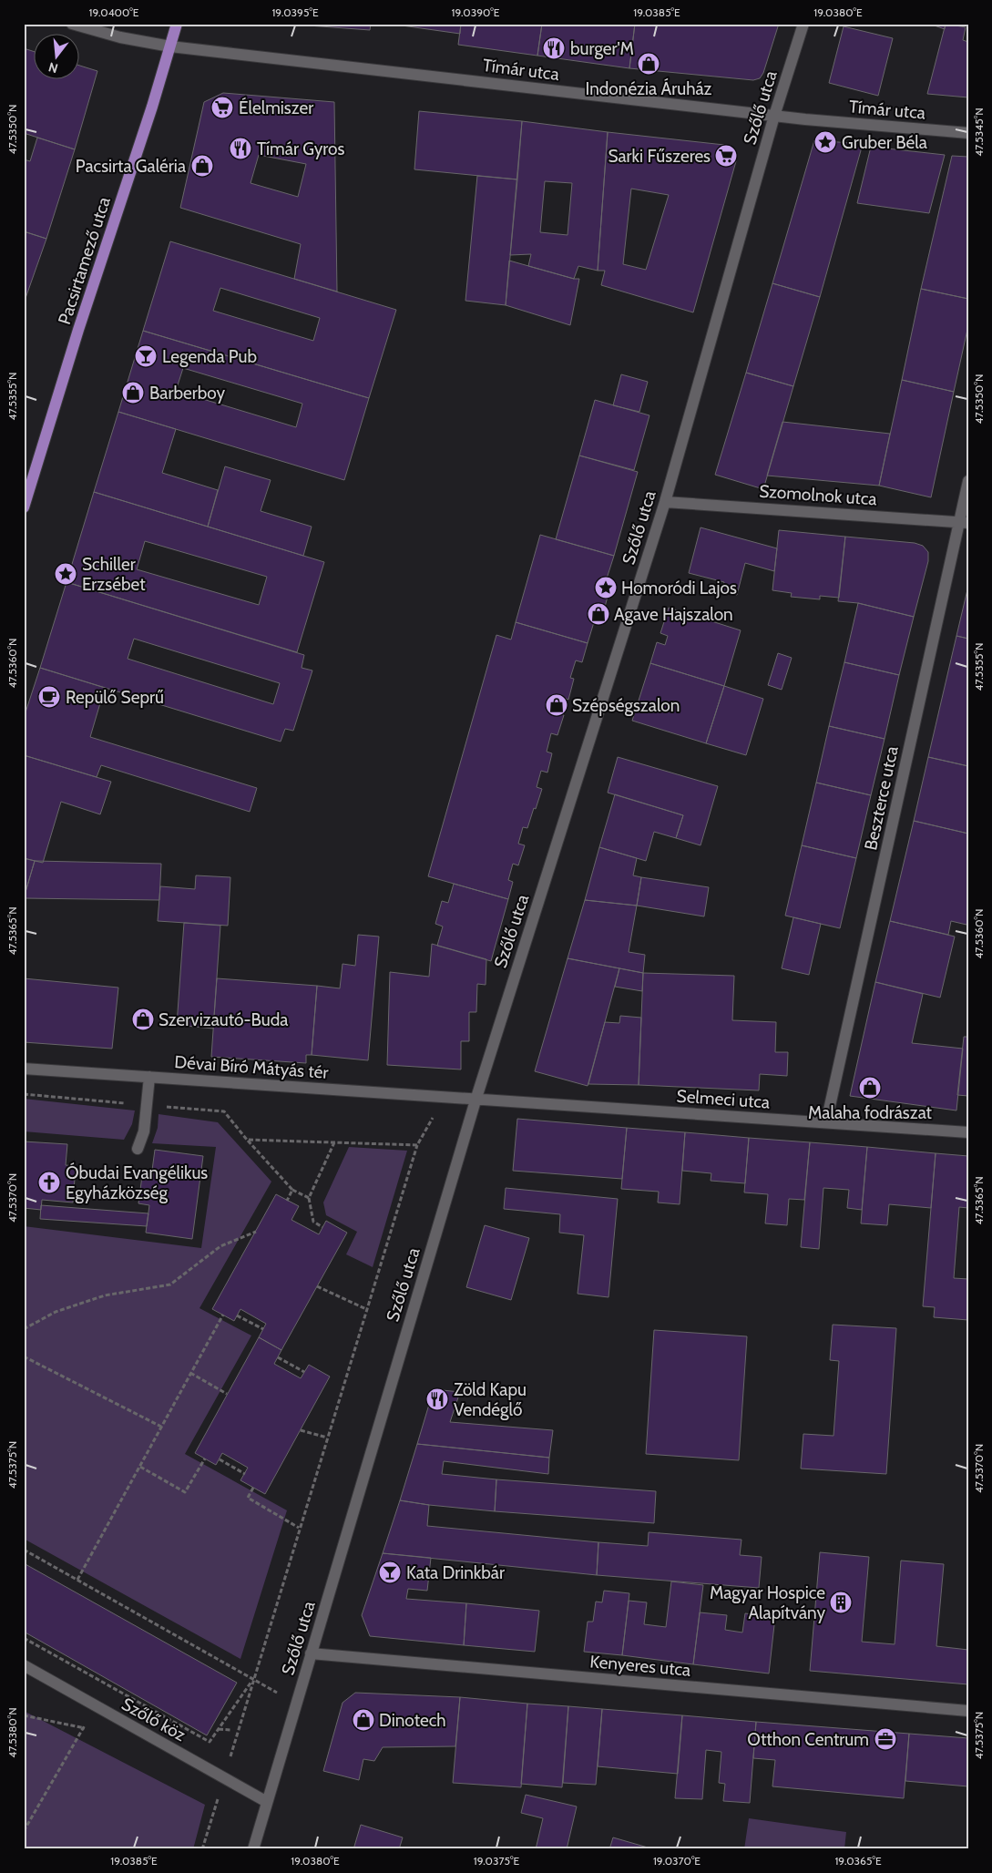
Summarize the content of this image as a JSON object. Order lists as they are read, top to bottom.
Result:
{
  "streets": {
    "main road": ["Pacsirtamező utca"],
    "street": [
      "Tímár utca",
      "Szőlő utca",
      "Szomolnok utca",
      "Beszterce utca",
      "Dévai Bíró Mátyás tér",
      "Selmeci utca",
      "Kenyeres utca",
      "Szőlő köz"
    ]
  },
  "crossings": [
    ["Tímár utca", "Szőlő utca"],
    ["Tímár utca", "Pacsirtamező utca"],
    ["Szőlő utca", "Szomolnok utca"],
    ["Szőlő utca", "Dévai Bíró Mátyás tér"],
    ["Szőlő utca", "Selmeci utca"],
    ["Szőlő utca", "Kenyeres utca"],
    ["Szőlő utca", "Szőlő köz"],
    ["Szomolnok utca", "Beszterce utca"],
    ["Beszterce utca", "Selmeci utca"],
    ["Dévai Bíró Mátyás tér", "Selmeci utca"]
  ],
  "places": {
    "restaurant": ["burger'M", "Tímár Gyros", "Zöld Kapu Vendéglő"],
    "shop": [
      "Indonézia Áruház",
      "Pacsirta Galéria",
      "Barberboy",
      "Agave Hajszalon",
      "Szépségszalon",
      "Szervizautó-Buda",
      "Malaha fodrászat",
      "Dinotech"
    ],
    "supermarket": ["Élelmiszer", "Sarki Fűszeres"],
    "place": ["Gruber Béla", "Schiller Erzsébet", "Homoródi Lajos"],
    "bar": ["Legenda Pub", "Kata Drinkbár"],
    "cafe": ["Repülő Seprű"],
    "church": ["Óbudai Evangélikus Egyházközség"],
    "building": ["Magyar Hospice Alapítvány"],
    "office": ["Otthon Centrum"]
  },
  "north": "bottom",
  "coordinates": [
    "19.0400°E",
    "19.0395°E",
    "19.0390°E",
    "19.0385°E",
    "19.0380°E",
    "47.5350°N",
    "47.5345°N",
    "47.5355°N",
    "47.5360°N",
    "47.5365°N",
    "47.5370°N",
    "47.5375°N",
    "47.5380°N",
    "19.0375°E",
    "19.0370°E",
    "19.0365°E"
  ]
}
